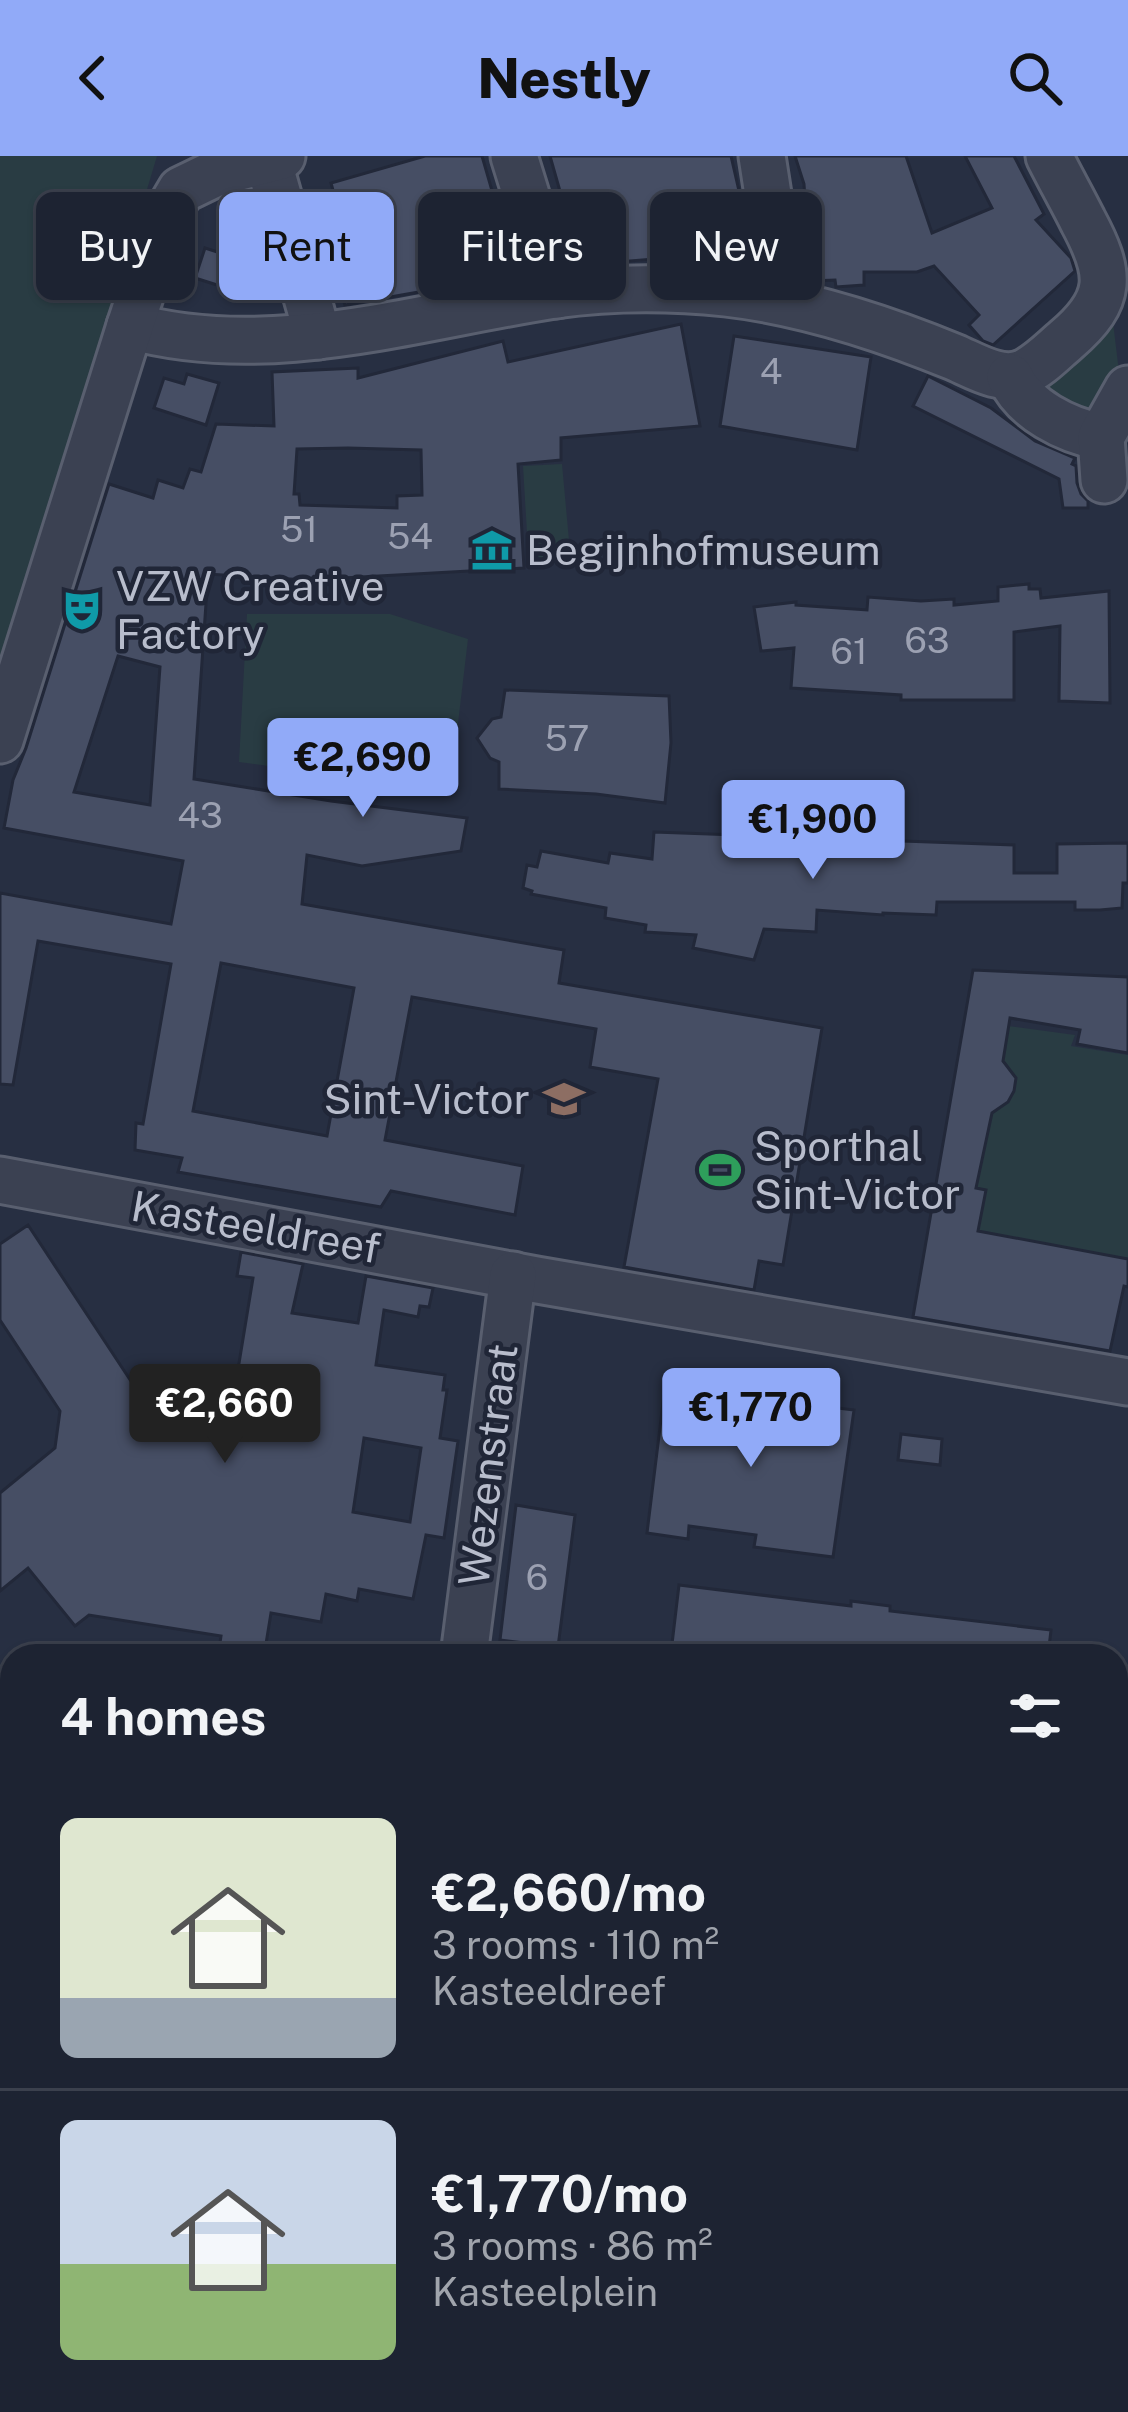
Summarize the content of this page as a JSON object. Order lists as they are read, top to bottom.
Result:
{
  "streets": {
    "street": ["Kasteeldreef", "Wezenstraat"]
  },
  "crossings": [
    ["Kasteeldreef", "Wezenstraat"]
  ],
  "places": {
    "museum": ["Begijnhofmuseum"],
    "theatre": ["VZW Creative Factory"],
    "school or university": ["Sint-Victor"],
    "sports": ["Sporthal Sint-Victor"]
  },
  "house_numbers": [
    "4",
    "51",
    "54",
    "63",
    "61",
    "57",
    "43",
    "6"
  ],
  "page": {
    "header": "Nestly",
    "chip": [
      "Buy",
      "Rent",
      "Filters",
      "New"
    ],
    "price": [
      "€2,690",
      "€1,900",
      "€2,660",
      "€1,770"
    ],
    "heading": "4 homes",
    "list": [
      {
        "name": "€2,660/mo",
        "note": "3 rooms · 110 m² · Kasteeldreef"
      },
      {
        "name": "€1,770/mo",
        "note": "3 rooms · 86 m² · Kasteelplein"
      }
    ]
  }
}
